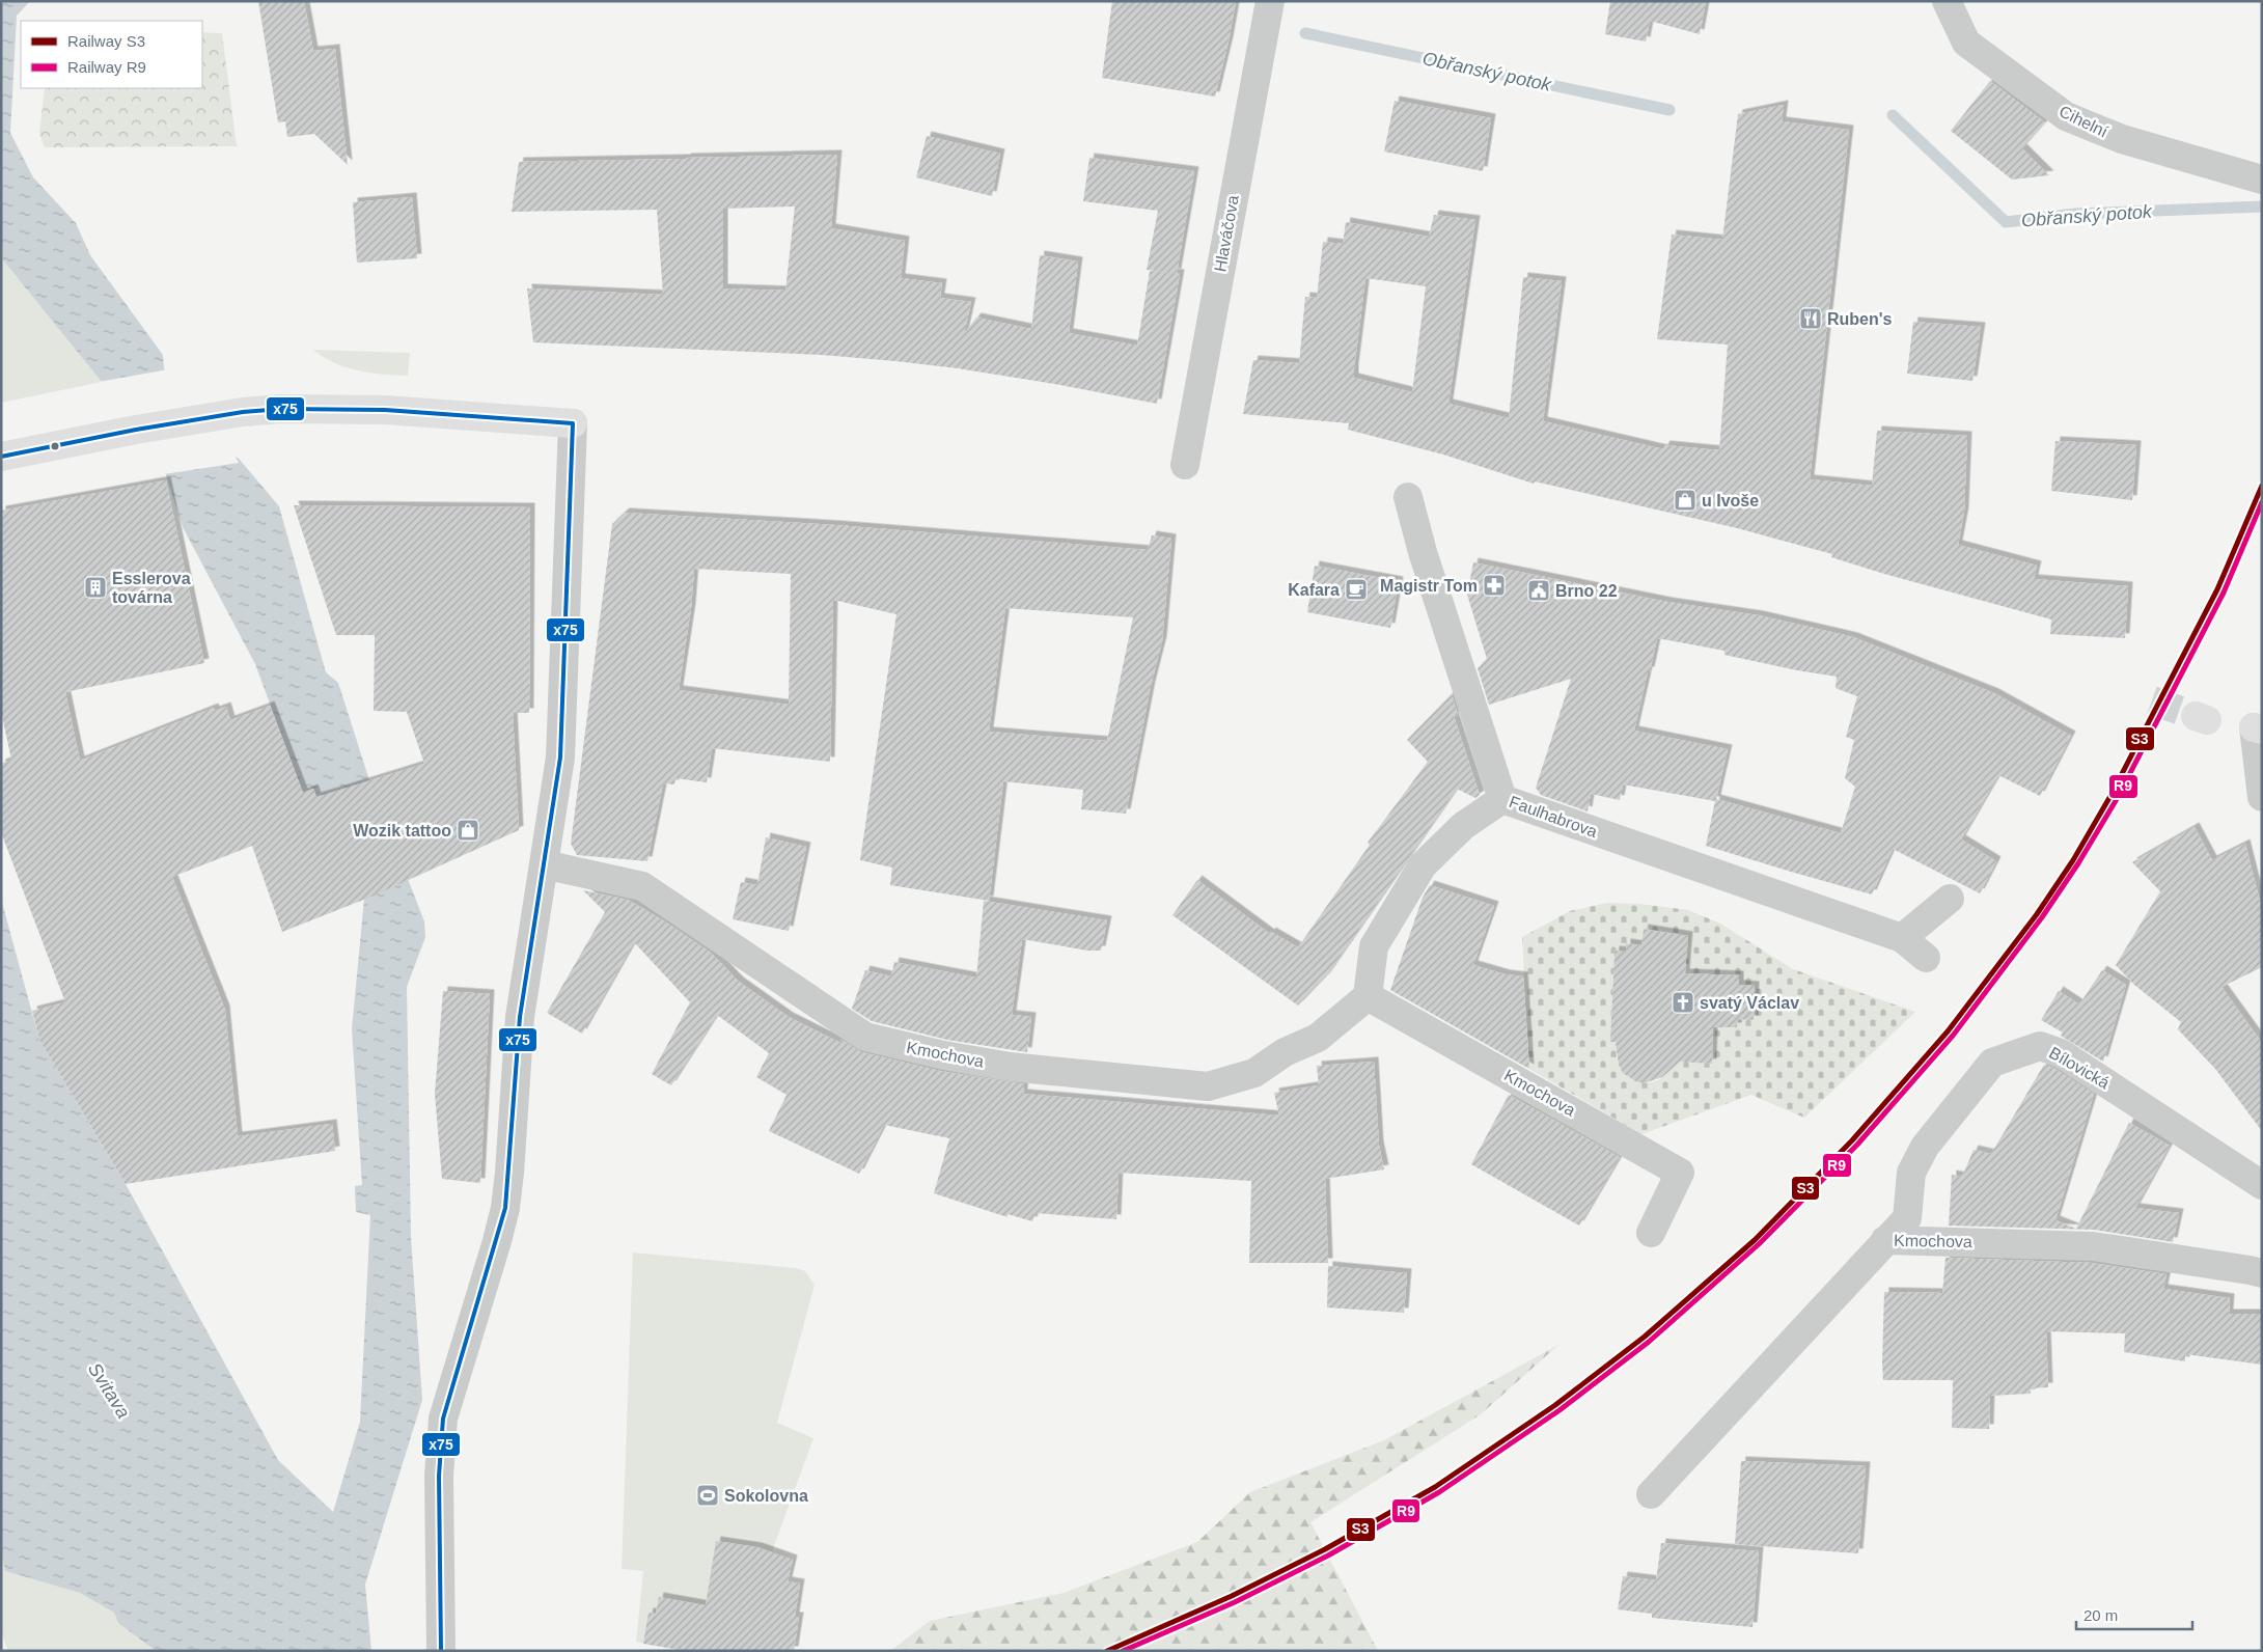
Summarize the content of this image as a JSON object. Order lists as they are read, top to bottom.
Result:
{
  "streets": {
    "street": [
      "Cihelní",
      "Hlaváčova",
      "Faulhabrova",
      "Kmochova",
      "Bílovická"
    ]
  },
  "crossings": [
    ["Kmochova", "Bílovická"]
  ],
  "water": ["Obřanský potok", "Svitava"],
  "places": {
    "restaurant": ["Ruben's"],
    "shop": ["u Ivoše", "Wozik tattoo"],
    "pharmacy": ["Magistr Tom"],
    "building": ["Esslerova továrna"],
    "cafe": ["Kafara"],
    "public building": ["Brno 22"],
    "church": ["svatý Václav"],
    "sports": ["Sokolovna"]
  },
  "lines": ["transit line x75", "rail line S3", "rail line R9"],
  "legend": ["Railway S3", "Railway R9"],
  "scale_bar": "20 m"
}
